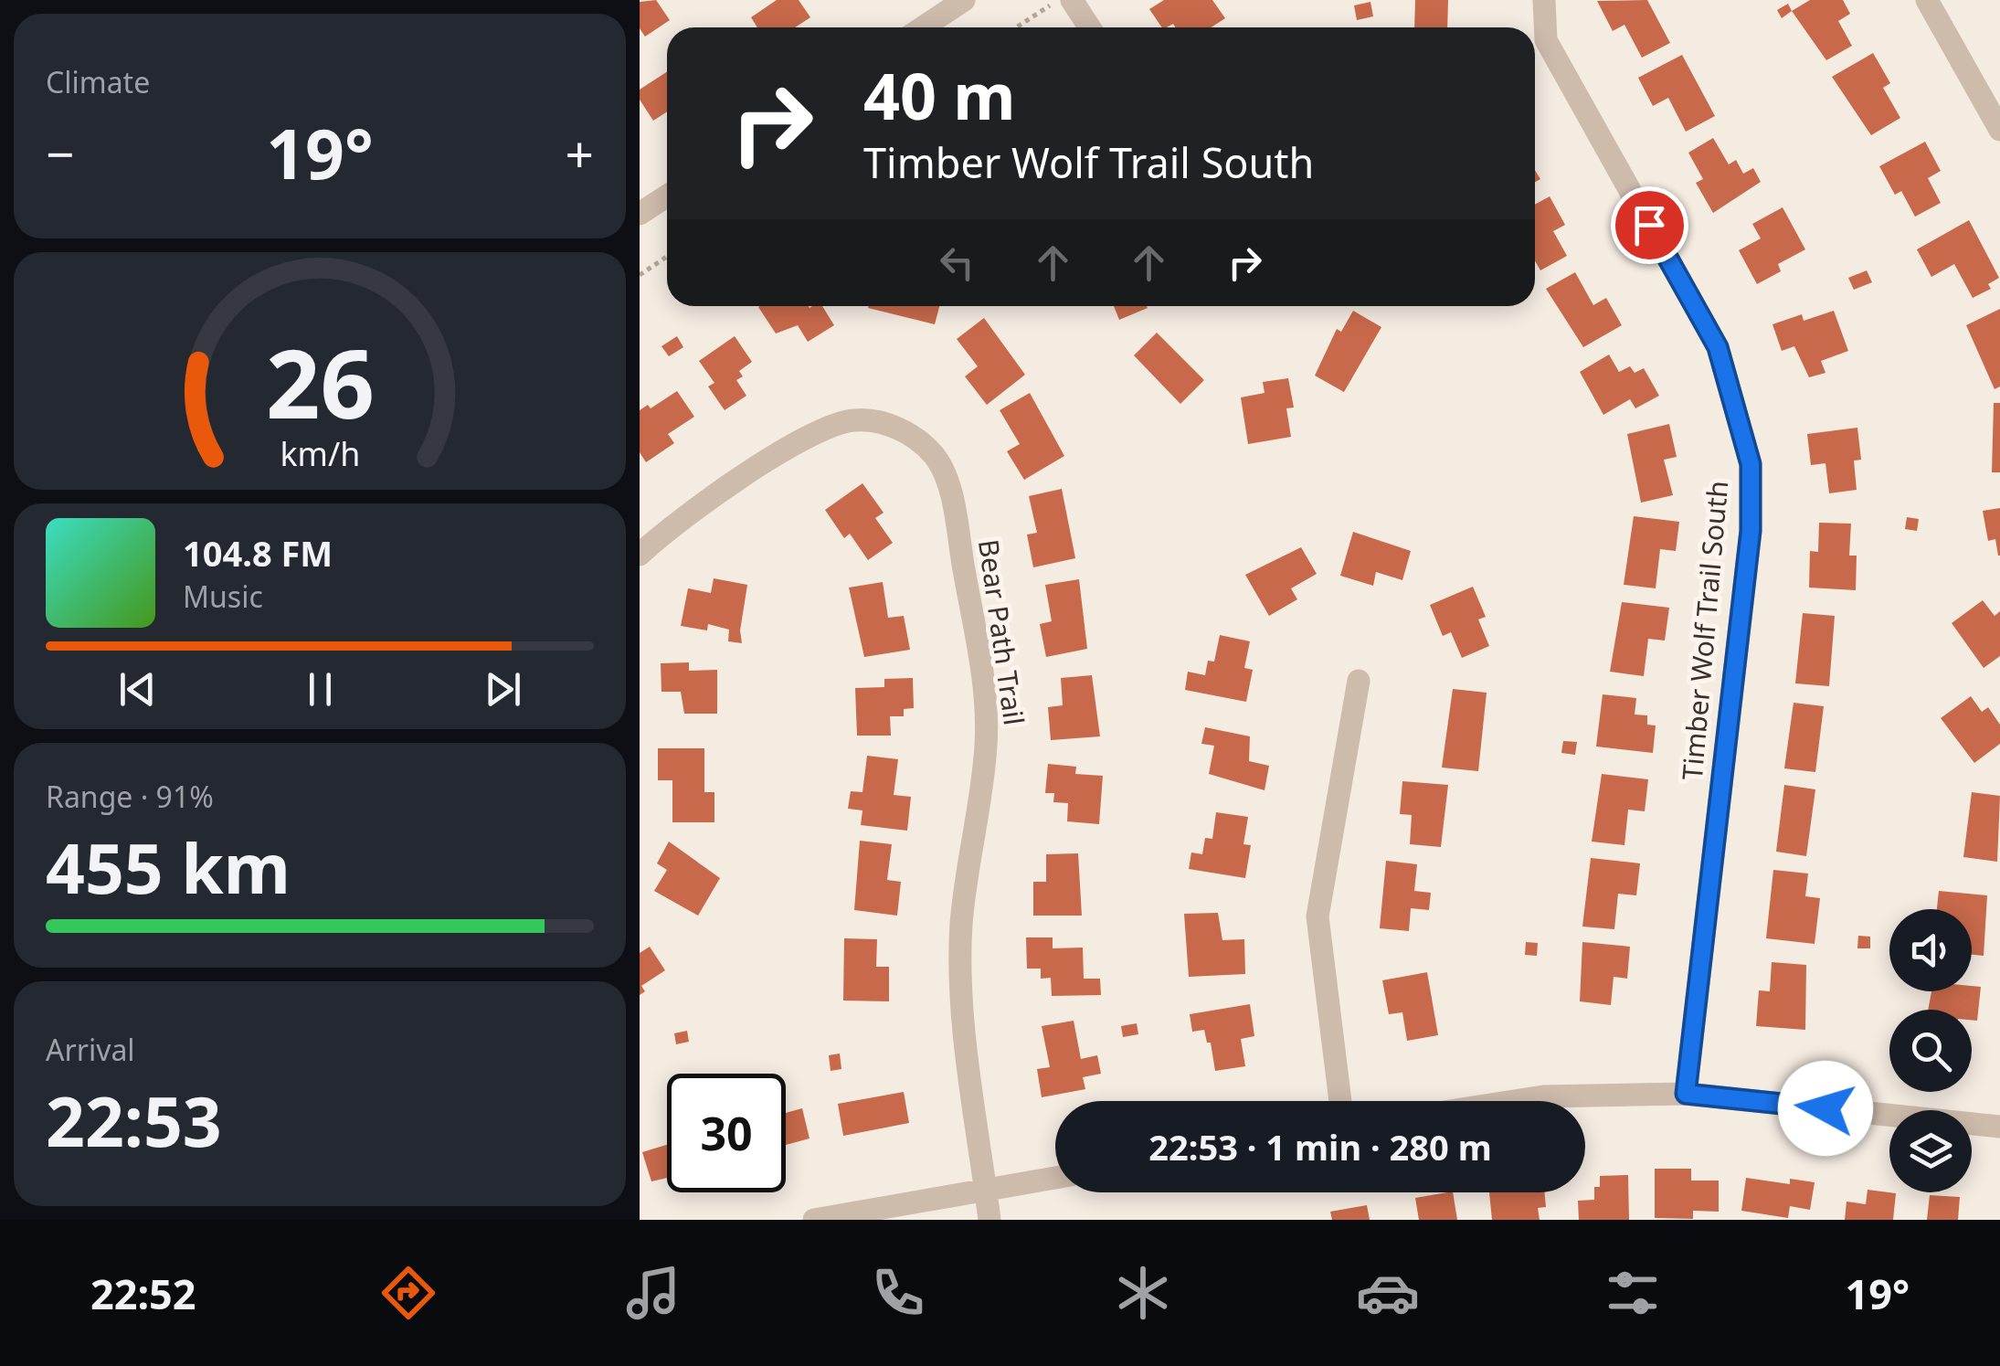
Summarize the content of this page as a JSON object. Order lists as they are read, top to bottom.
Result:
{
  "streets": {
    "street": ["Timber Wolf Trail South", "Bear Path Trail"]
  },
  "page": {
    "tile": [
      "Climate",
      ["Range · 91%", "455 km"],
      ["Arrival", "22:53"]
    ],
    "turn": ["40 m", "Timber Wolf Trail South"],
    "heat": ["−", "19°", "+"],
    "song": ["104.8 FM", "Music"],
    "limit": "30",
    "trip": "22:53 · 1 min · 280 m",
    "tabs": ["22:52", "19°"],
    "gauge": ["26", "km/h"]
  }
}
